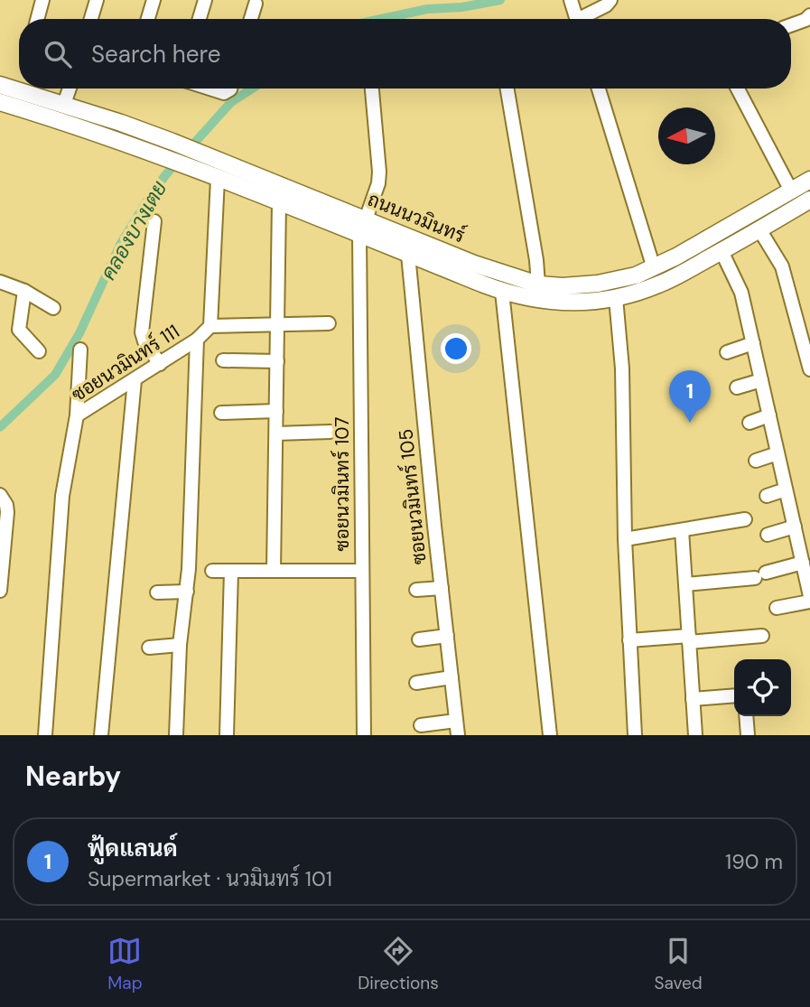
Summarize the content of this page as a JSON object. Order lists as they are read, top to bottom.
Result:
{
  "streets": {
    "main road": ["ถนนนวมินทร์"],
    "street": ["ซอยนวมินทร์ 111", "ซอยนวมินทร์ 107", "ซอยนวมินทร์ 105"]
  },
  "crossings": [
    ["ถนนนวมินทร์", "ซอยนวมินทร์ 107"],
    ["ถนนนวมินทร์", "ซอยนวมินทร์ 105"]
  ],
  "water": ["คลองบางเตย"],
  "north": "left",
  "page": {
    "search": "Search here",
    "pins": "1",
    "heading": "Nearby",
    "list": [
      {
        "mark": "1",
        "name": "ฟู้ดแลนด์",
        "note": "Supermarket · นวมินทร์ 101",
        "value": "190 m"
      }
    ],
    "nav": ["Map", "Directions", "Saved"]
  }
}
